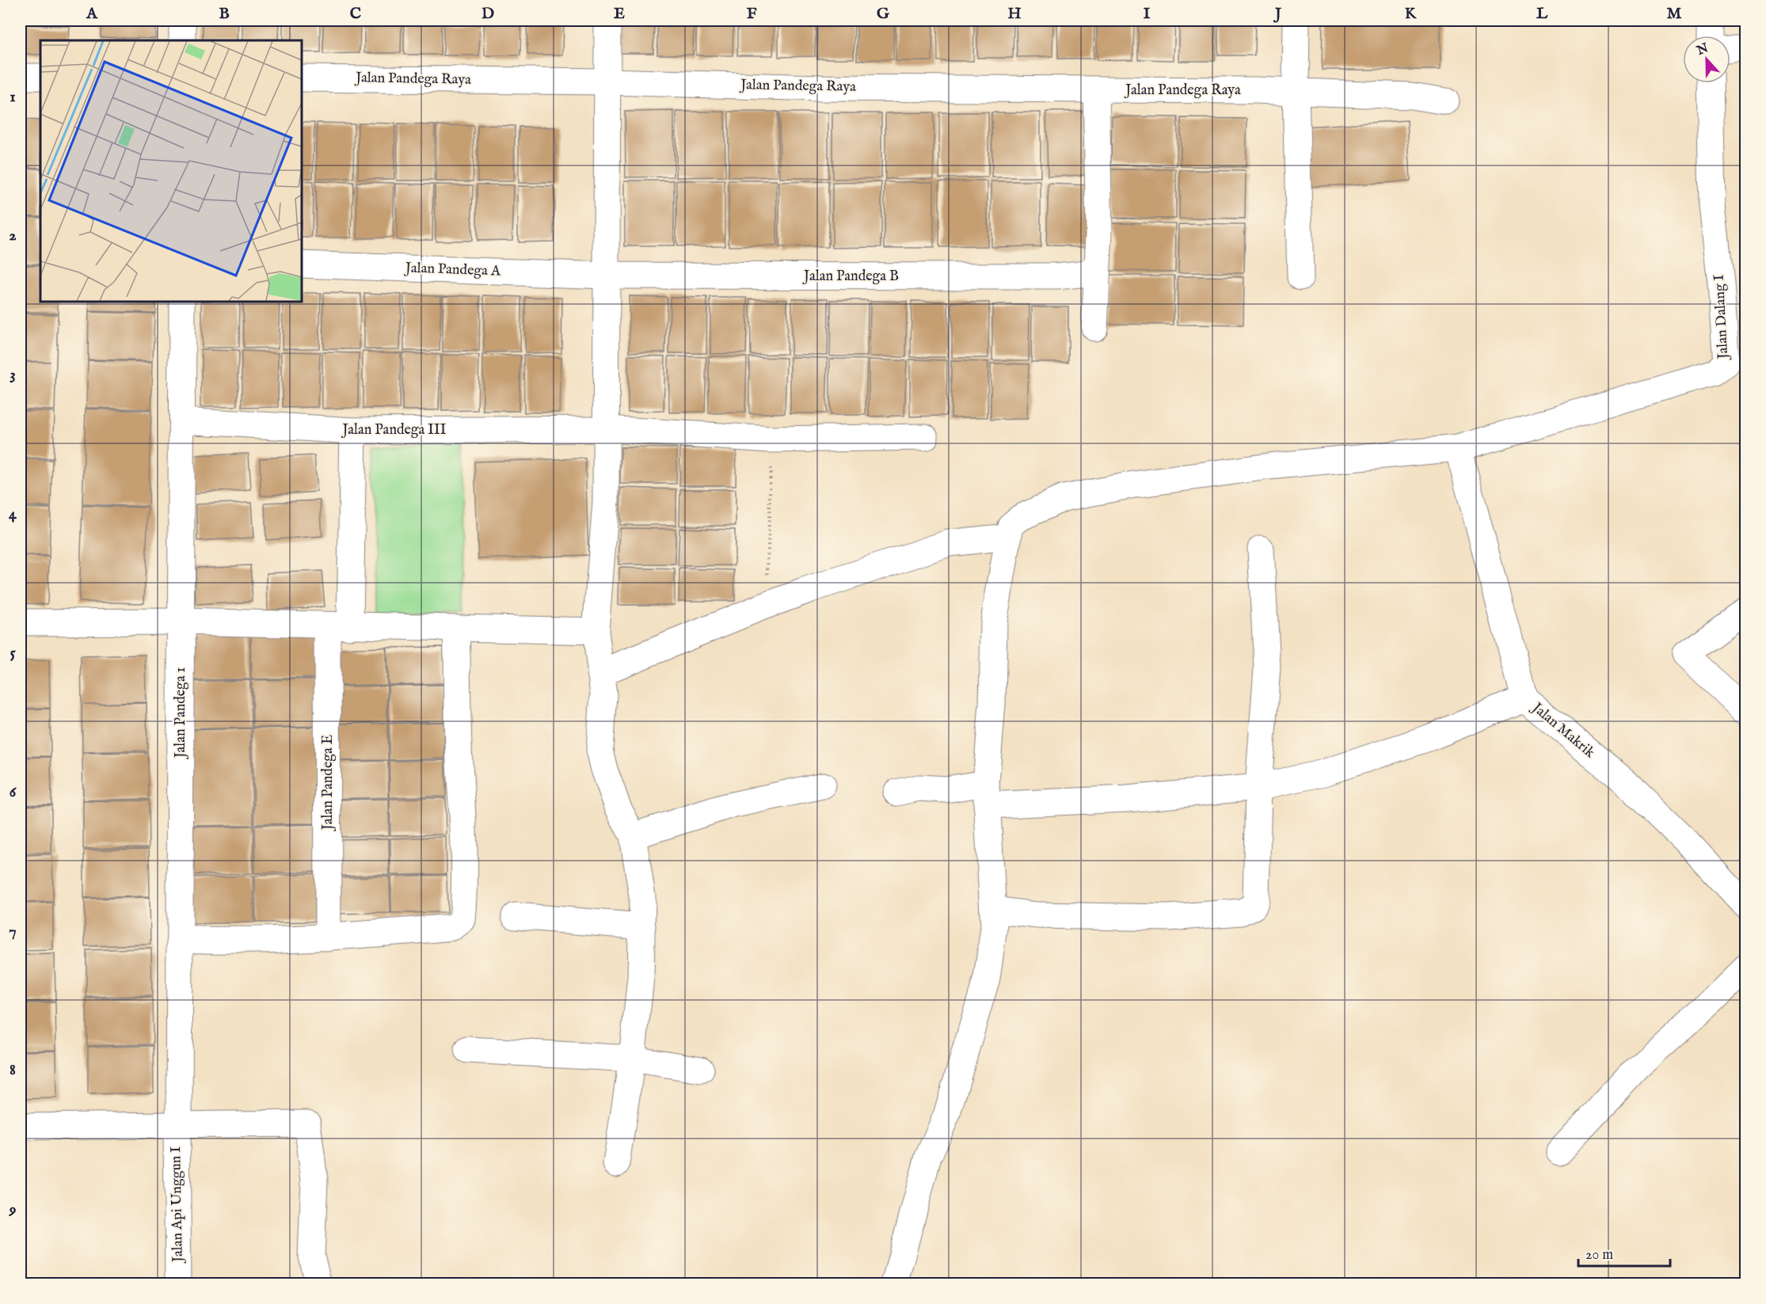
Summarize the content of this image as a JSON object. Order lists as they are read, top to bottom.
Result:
{
  "streets": {
    "street": [
      "Jalan Pandega Raya",
      "Jalan Pandega A",
      "Jalan Pandega B",
      "Jalan Dalang I",
      "Jalan Pandega III",
      "Jalan Pandega 1",
      "Jalan Makrik",
      "Jalan Pandega E",
      "Jalan Api Unggun I"
    ]
  },
  "crossings": [
    ["Jalan Pandega A", "Jalan Pandega B"],
    ["Jalan Dalang I", "Jalan Makrik"],
    ["Jalan Pandega III", "Jalan Pandega 1"],
    ["Jalan Pandega III", "Jalan Pandega E"],
    ["Jalan Pandega 1", "Jalan Api Unggun I"]
  ],
  "scale_bar": "20 m",
  "north": "top",
  "grid": {
    "columns": [
      "A",
      "B",
      "C",
      "D",
      "E",
      "F",
      "G",
      "H",
      "I",
      "J",
      "K",
      "L",
      "M"
    ],
    "rows": [
      "1",
      "2",
      "3",
      "4",
      "5",
      "6",
      "7",
      "8",
      "9"
    ]
  }
}
